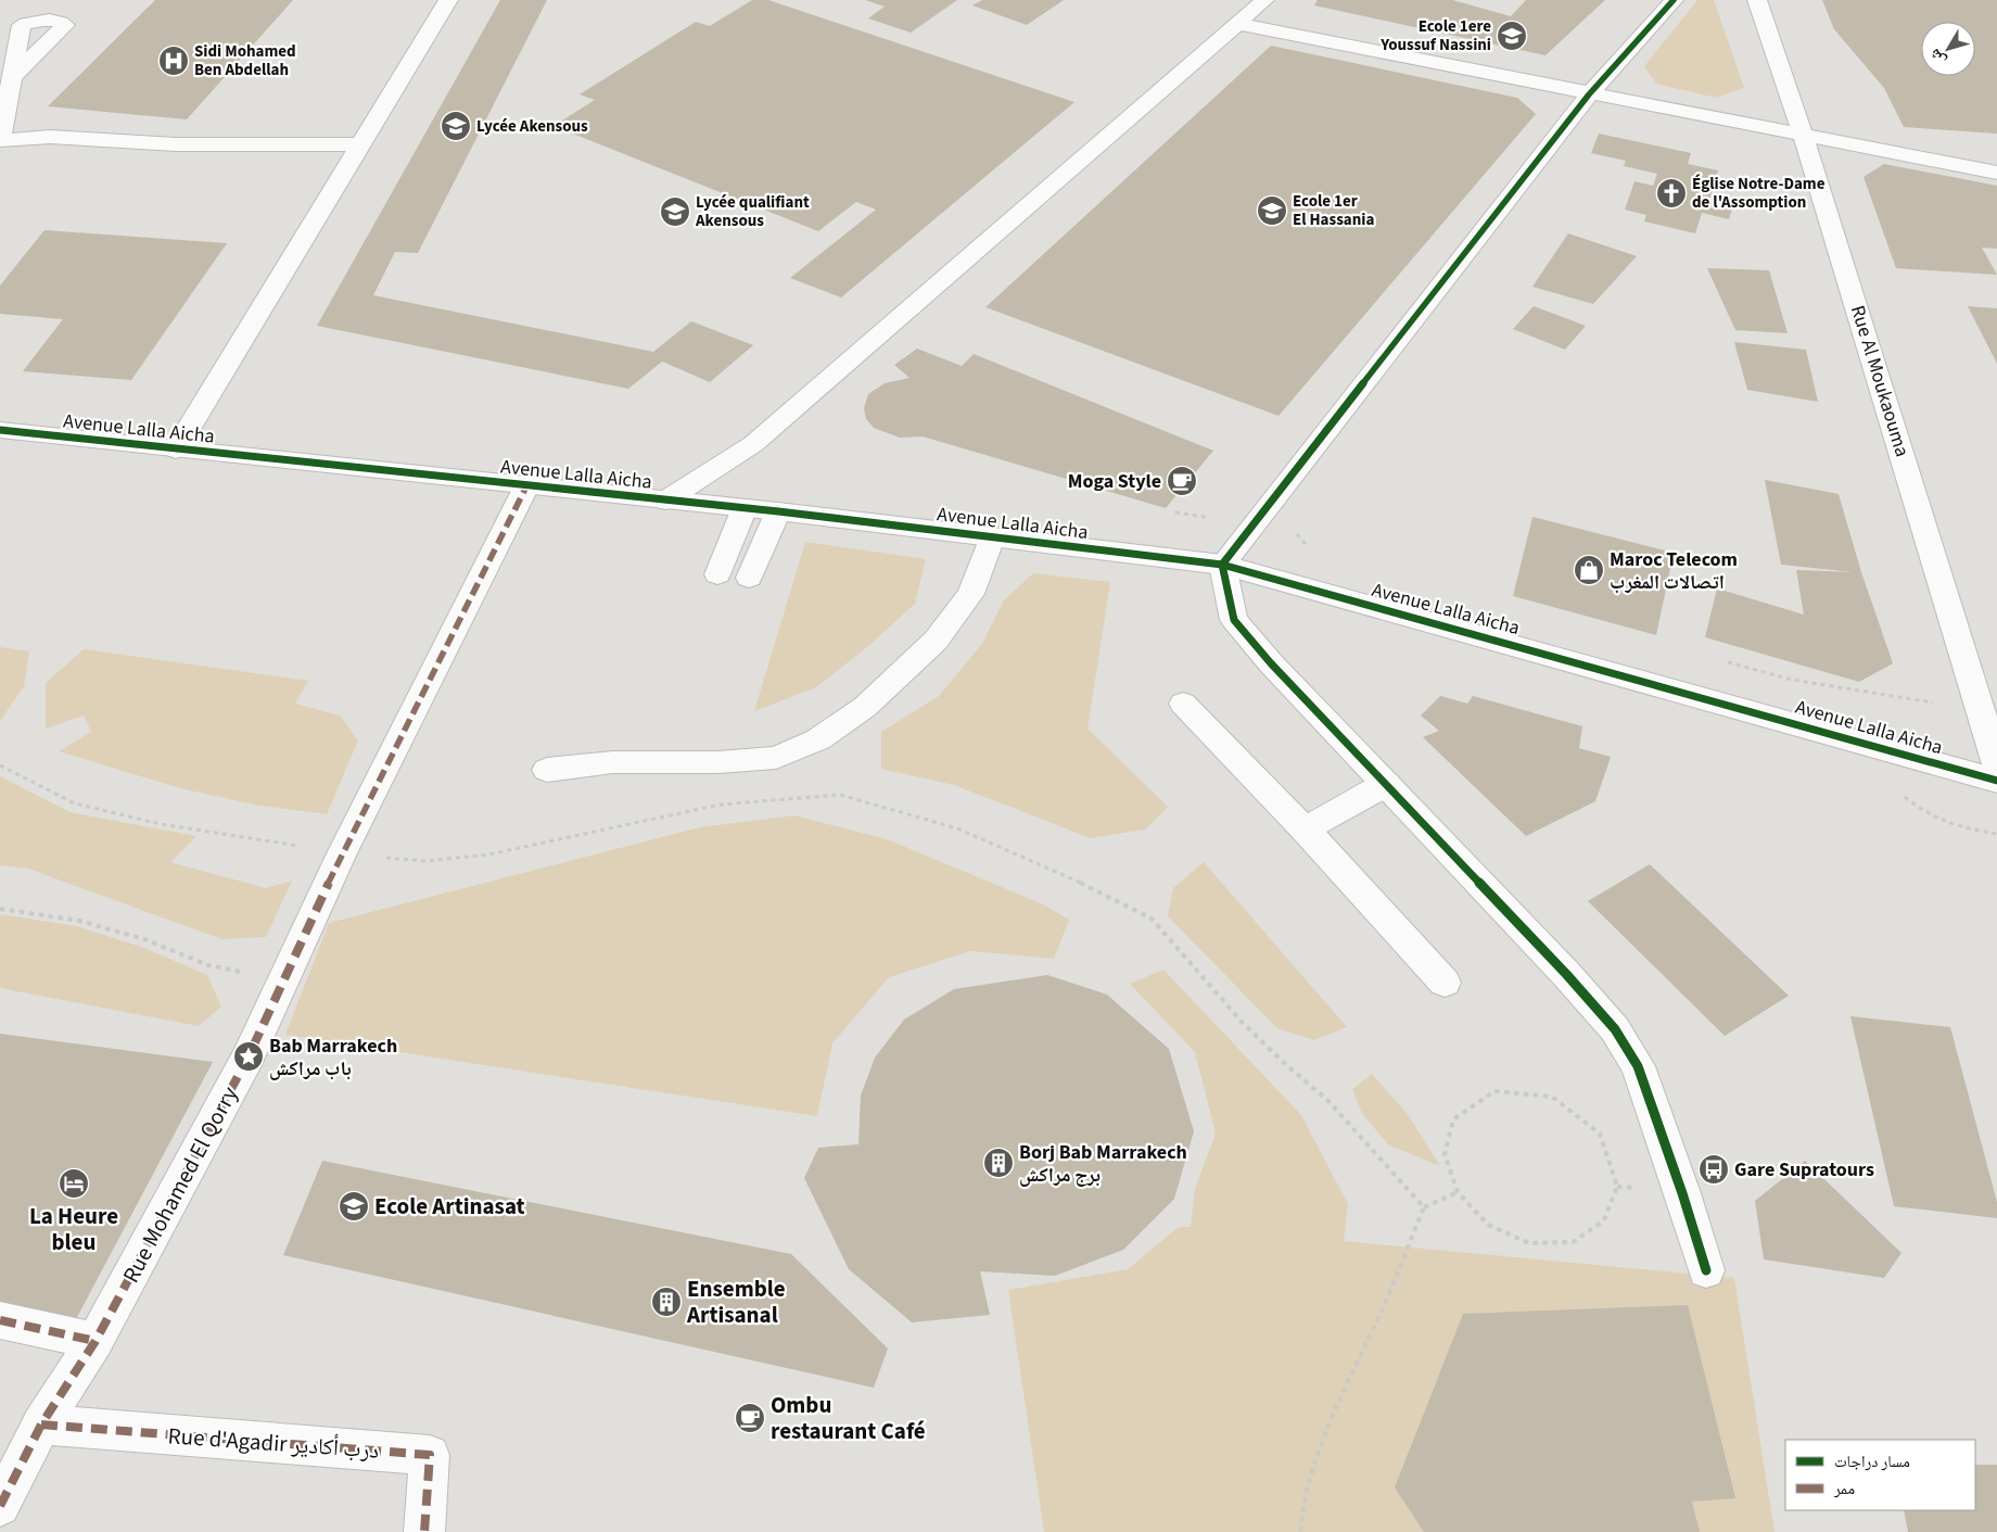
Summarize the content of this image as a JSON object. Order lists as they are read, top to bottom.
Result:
{
  "streets": {
    "street": [
      "Rue Al Moukaouma",
      "Avenue Lalla Aicha",
      "Rue Mohamed El Qorry",
      "Rue d'Agadir درب أكادير"
    ]
  },
  "crossings": [
    ["Avenue Lalla Aicha", "Rue Mohamed El Qorry"],
    ["Rue Mohamed El Qorry", "Rue d'Agadir درب أكادير"]
  ],
  "places": {
    "school or university": [
      "Ecole 1ere Youssuf Nassini",
      "Lycée Akensous",
      "Ecole 1er El Hassania",
      "Lycée qualifiant Akensous",
      "Ecole Artinasat"
    ],
    "hospital": ["Sidi Mohamed Ben Abdellah"],
    "church": ["Église Notre-Dame de l'Assomption"],
    "cafe": ["Moga Style", "Ombu restaurant Café"],
    "shop": ["Maroc Telecom اتصالات المغرب"],
    "place": ["Bab Marrakech باب مراكش"],
    "building": ["Borj Bab Marrakech برج مراكش", "Ensemble Artisanal"],
    "bus stop": ["Gare Supratours"],
    "hotel": ["La Heure bleu"]
  },
  "legend": ["مسار دراجات", "ممر"],
  "north": "bottom left"
}
